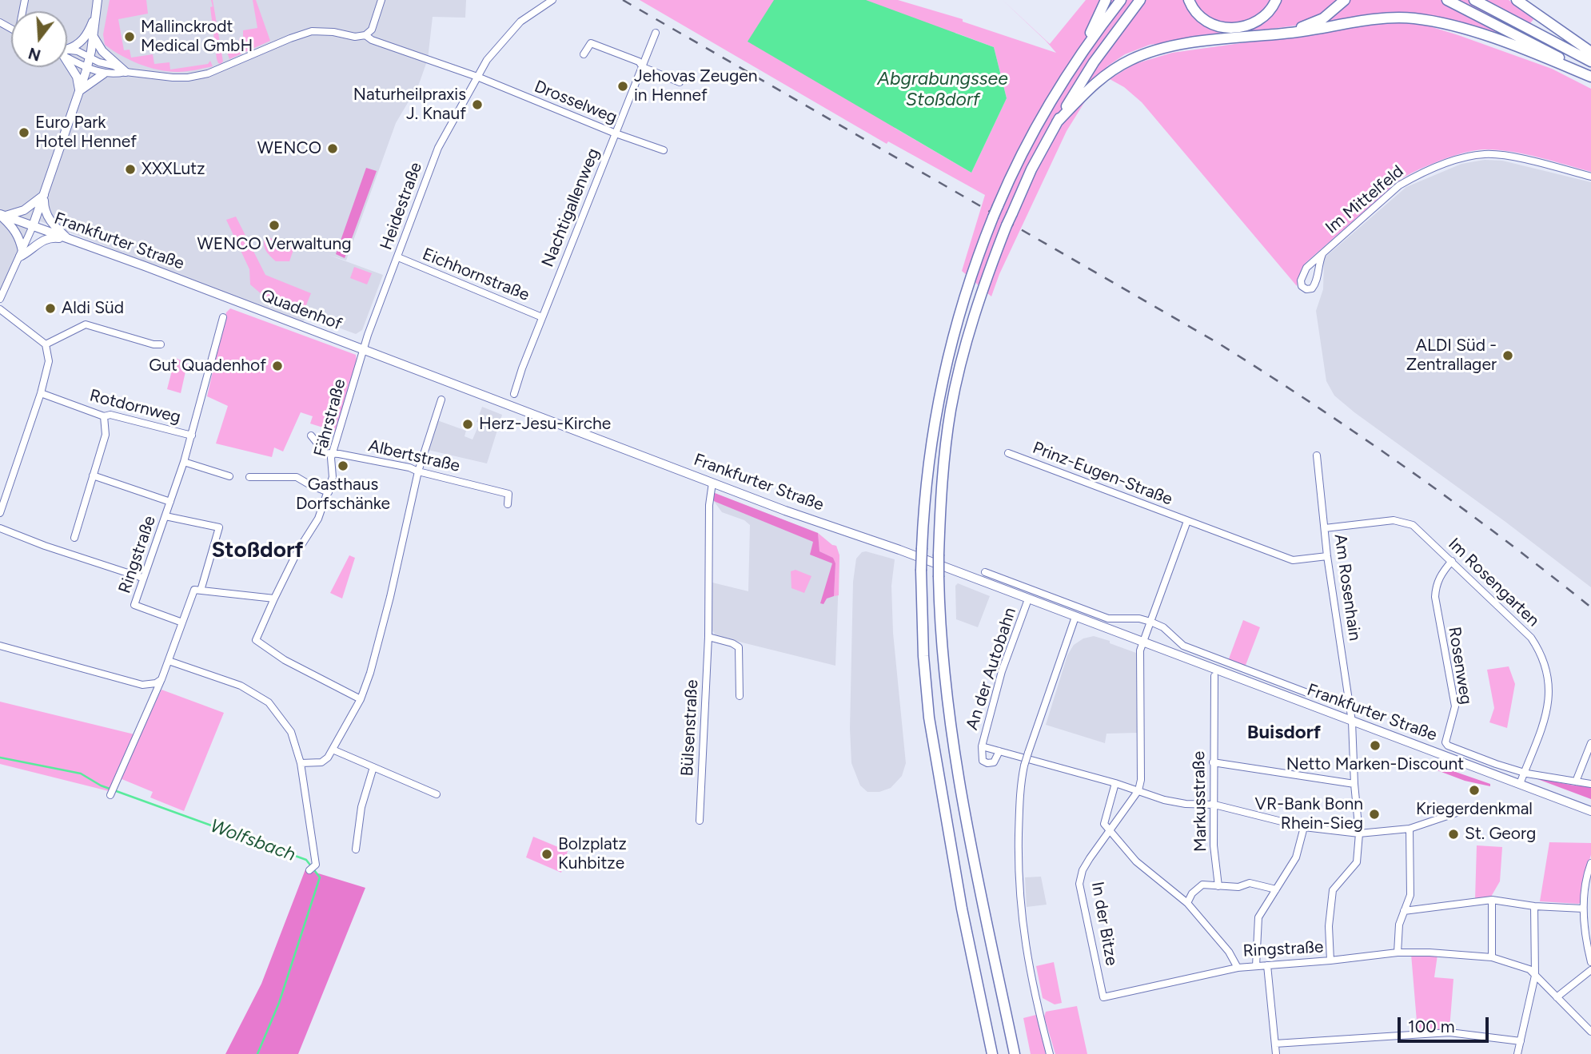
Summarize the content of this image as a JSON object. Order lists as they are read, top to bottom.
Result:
{
  "streets": {
    "main road": ["Frankfurter Straße", "Quadenhof"],
    "street": [
      "Drosselweg",
      "Im Mittelfeld",
      "Heidestraße",
      "Nachtigallenweg",
      "Eichhornstraße",
      "Rotdornweg",
      "Fährstraße",
      "Albertstraße",
      "Prinz-Eugen-Straße",
      "Ringstraße",
      "Im Rosengarten",
      "Am Rosenhain",
      "Rosenweg",
      "An der Autobahn",
      "Bülsenstraße",
      "Markusstraße",
      "In der Bitze"
    ]
  },
  "crossings": [
    ["Drosselweg", "Heidestraße"],
    ["Drosselweg", "Nachtigallenweg"],
    ["Heidestraße", "Frankfurter Straße"],
    ["Heidestraße", "Eichhornstraße"],
    ["Heidestraße", "Quadenhof"],
    ["Heidestraße", "Fährstraße"],
    ["Nachtigallenweg", "Eichhornstraße"],
    ["Frankfurter Straße", "Quadenhof"],
    ["Frankfurter Straße", "Fährstraße"],
    ["Frankfurter Straße", "Prinz-Eugen-Straße"],
    ["Frankfurter Straße", "Im Rosengarten"],
    ["Frankfurter Straße", "Am Rosenhain"],
    ["Frankfurter Straße", "An der Autobahn"],
    ["Frankfurter Straße", "Bülsenstraße"],
    ["Quadenhof", "Fährstraße"],
    ["Rotdornweg", "Ringstraße"],
    ["Fährstraße", "Albertstraße"],
    ["Prinz-Eugen-Straße", "Am Rosenhain"],
    ["Ringstraße", "Am Rosenhain"],
    ["Ringstraße", "In der Bitze"],
    ["Im Rosengarten", "Am Rosenhain"],
    ["Im Rosengarten", "Rosenweg"]
  ],
  "districts": ["Stoßdorf", "Buisdorf"],
  "water": ["Abgrabungssee Stoßdorf", "Wolfsbach"],
  "places": [
    "Mallinckrodt Medical GmbH",
    "Jehovas Zeugen in Hennef",
    "Naturheilpraxis J. Knauf",
    "Euro Park Hotel Hennef",
    "WENCO",
    "XXXLutz",
    "WENCO Verwaltung",
    "Aldi Süd",
    "ALDI Süd - Zentrallager",
    "Gut Quadenhof",
    "Herz-Jesu-Kirche",
    "Gasthaus Dorfschänke",
    "Netto Marken-Discount",
    "Kriegerdenkmal",
    "VR-Bank Bonn Rhein-Sieg",
    "St. Georg",
    "Bolzplatz Kuhbitze"
  ],
  "scale_bar": "100 m",
  "north": "bottom"
}
